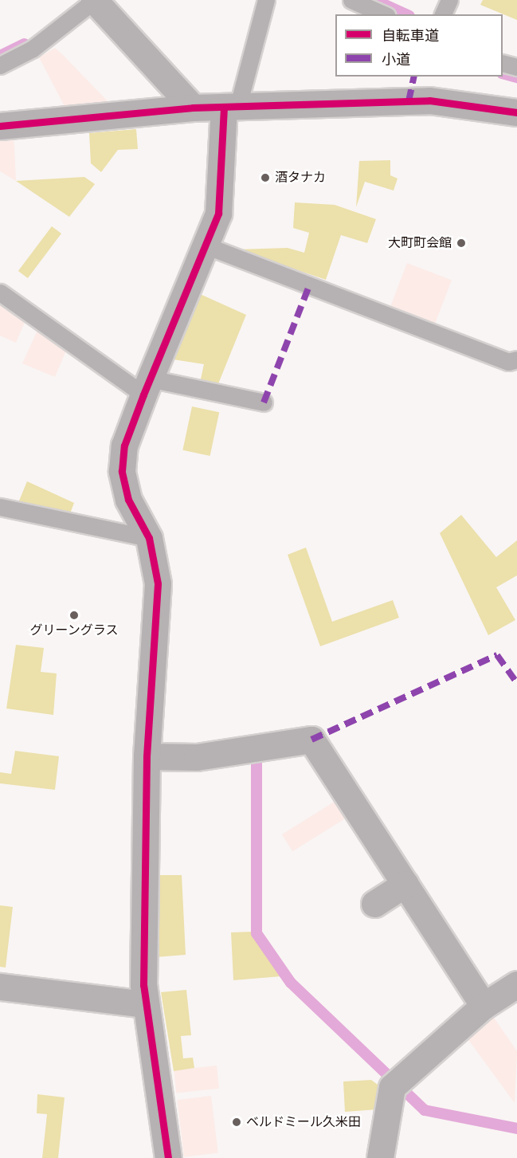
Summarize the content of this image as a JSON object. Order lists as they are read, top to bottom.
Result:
{
  "places": [
    "酒タナカ",
    "大町町会館",
    "グリーングラス",
    "ベルドミール久米田"
  ],
  "legend": ["自転車道", "小道"]
}
